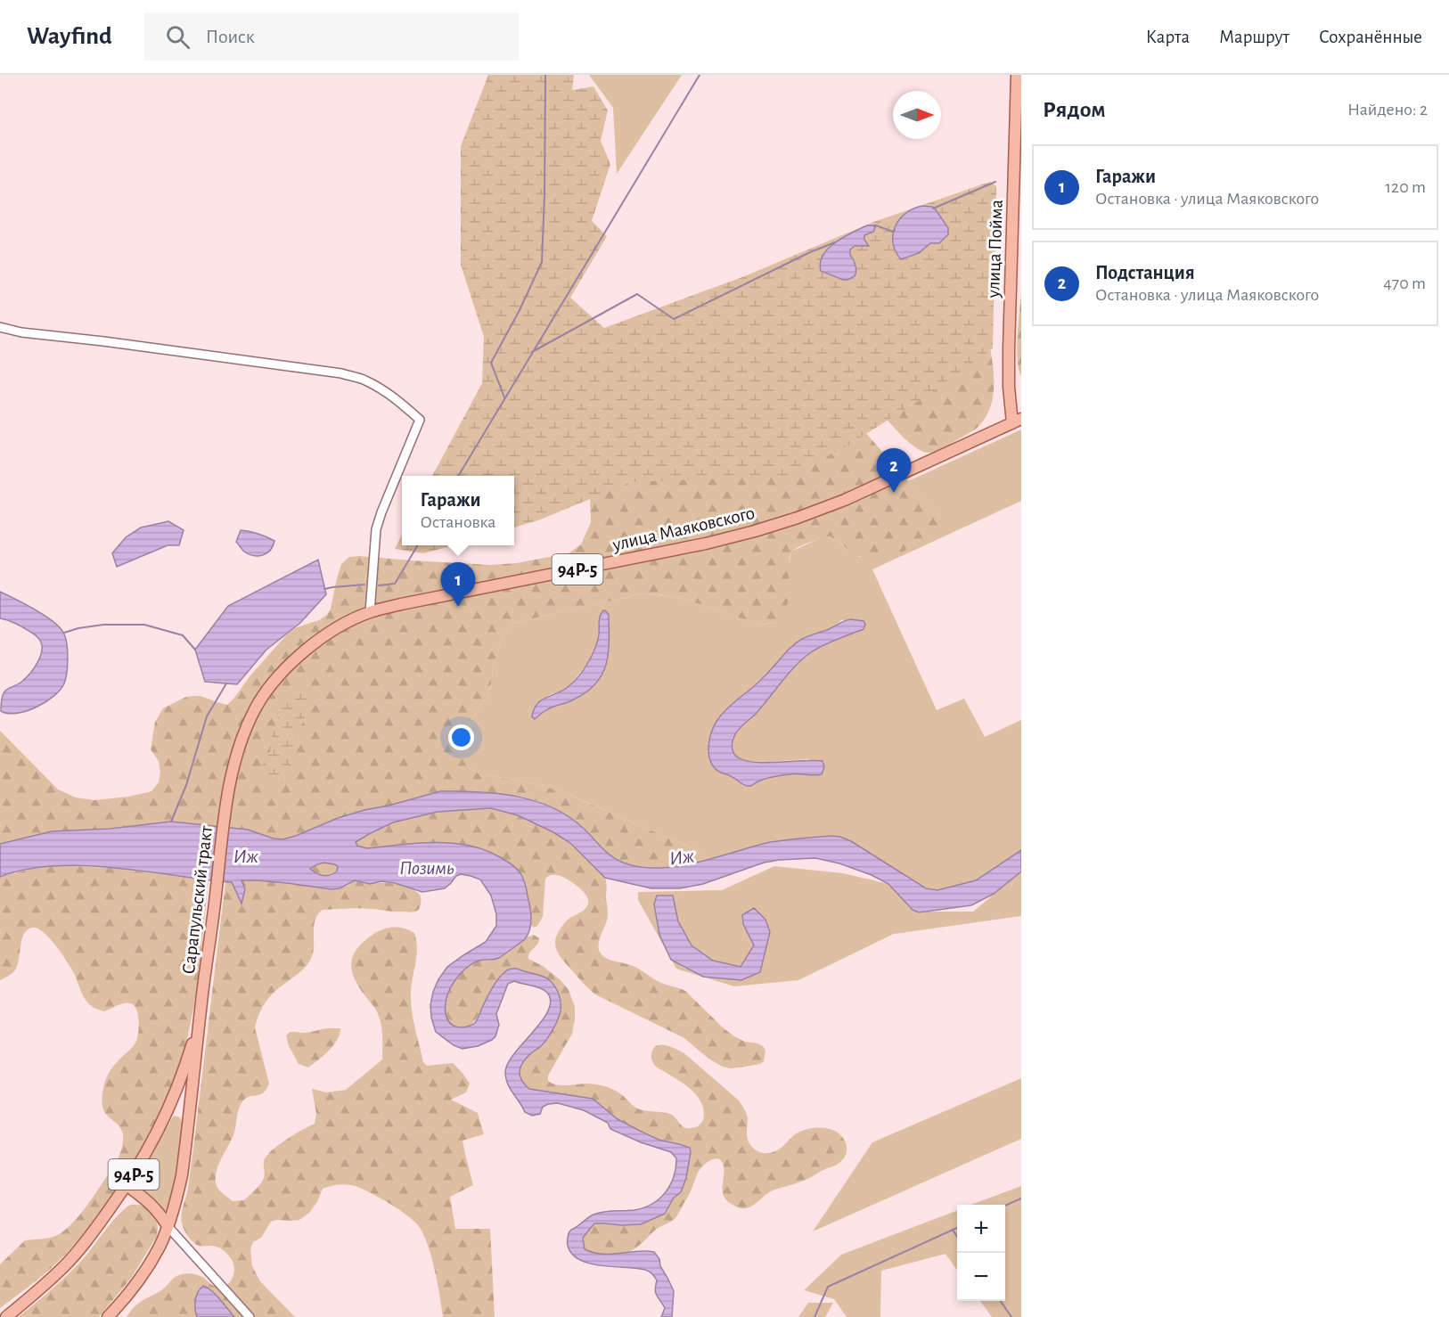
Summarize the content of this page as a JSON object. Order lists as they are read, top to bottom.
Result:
{
  "streets": {
    "main road": [
      "улица Пойма",
      "улица Маяковского",
      "94Р-5",
      "Сарапульский тракт"
    ]
  },
  "crossings": [
    ["улица Пойма", "улица Маяковского"],
    ["улица Маяковского", "Сарапульский тракт"]
  ],
  "water": ["Иж", "Позимь"],
  "north": "right",
  "page": {
    "header": "Wayfind",
    "search": "Поиск",
    "nav": ["Карта", "Маршрут", "Сохранённые"],
    "heading": ["Рядом", "Найдено: 2"],
    "list": [
      {
        "mark": "1",
        "name": "Гаражи",
        "note": "Остановка · улица Маяковского",
        "value": "120 m"
      },
      {
        "mark": "2",
        "name": "Подстанция",
        "note": "Остановка · улица Маяковского",
        "value": "470 m"
      }
    ],
    "pins": ["2", "1"],
    "popup": ["Гаражи", "Остановка"],
    "map_buttons": ["+", "−"]
  }
}
